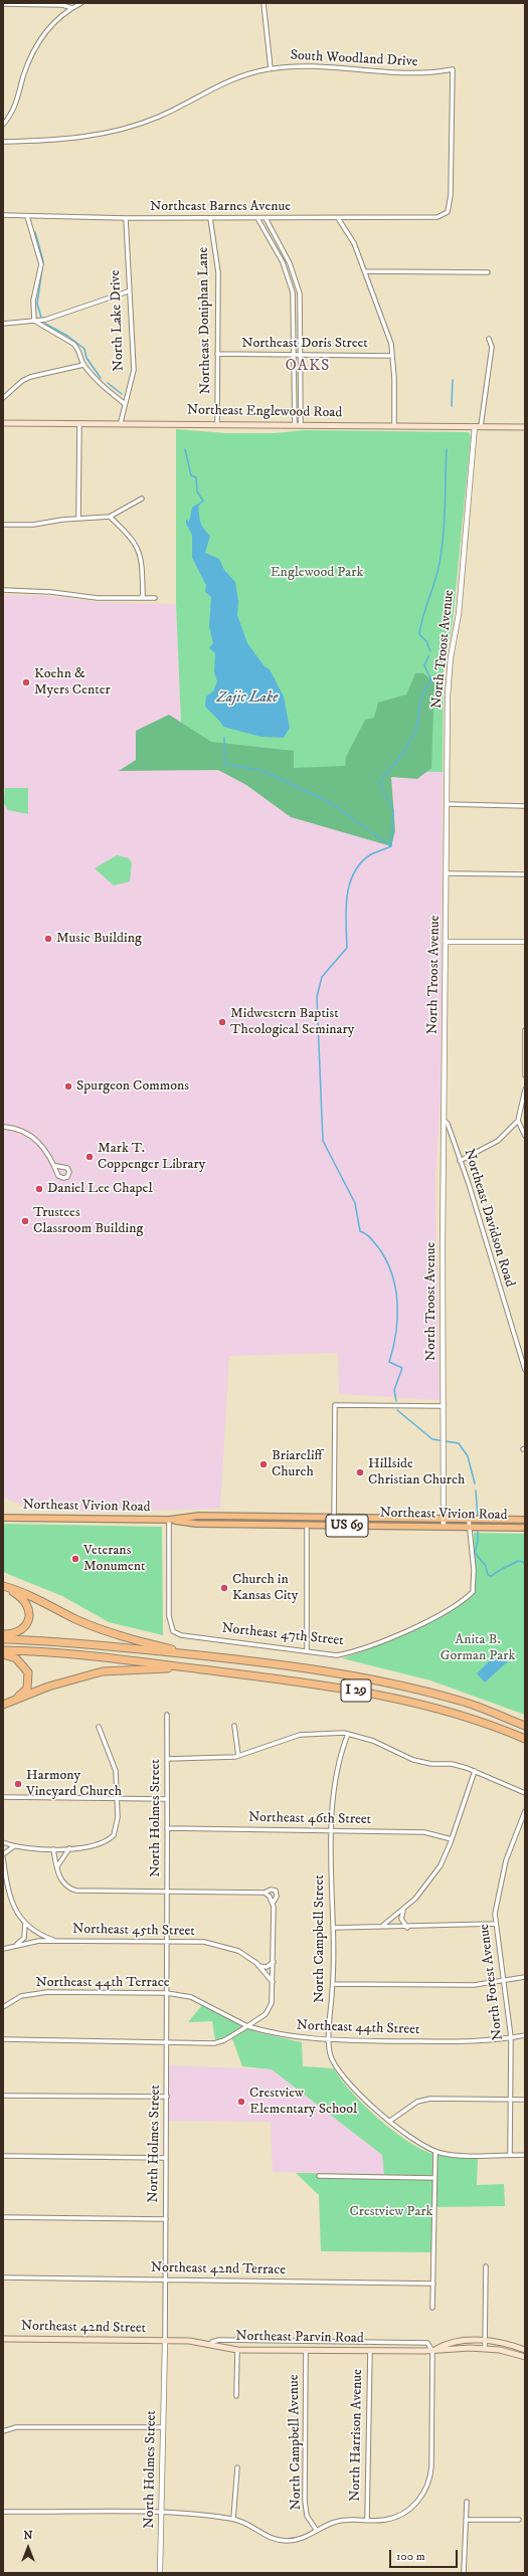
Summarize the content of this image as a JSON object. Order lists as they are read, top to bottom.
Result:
{
  "streets": {
    "highway": ["I 29"],
    "main road": [
      "Northeast Englewood Road",
      "Northeast Vivion Road",
      "US 69",
      "Northeast 42nd Street",
      "Northeast Parvin Road"
    ],
    "street": [
      "South Woodland Drive",
      "Northeast Barnes Avenue",
      "North Lake Drive",
      "Northeast Doniphan Lane",
      "Northeast Doris Street",
      "North Troost Avenue",
      "Northeast Davidson Road",
      "Northeast 47th Street",
      "North Holmes Street",
      "Northeast 46th Street",
      "Northeast 45th Street",
      "North Campbell Street",
      "North Forest Avenue",
      "Northeast 44th Terrace",
      "Northeast 44th Street",
      "Northeast 42nd Terrace",
      "North Harrison Avenue",
      "North Campbell Avenue"
    ]
  },
  "crossings": [
    ["South Woodland Drive", "Northeast Barnes Avenue"],
    ["Northeast Barnes Avenue", "North Lake Drive"],
    ["Northeast Barnes Avenue", "Northeast Doniphan Lane"],
    ["North Lake Drive", "Northeast Englewood Road"],
    ["Northeast Doniphan Lane", "Northeast Doris Street"],
    ["Northeast Doniphan Lane", "Northeast Englewood Road"],
    ["Northeast Englewood Road", "North Troost Avenue"],
    ["North Troost Avenue", "Northeast Davidson Road"],
    ["North Troost Avenue", "Northeast Vivion Road"],
    ["Northeast Vivion Road", "Northeast 47th Street"],
    ["North Holmes Street", "Northeast 46th Street"],
    ["North Holmes Street", "Northeast 45th Street"],
    ["North Holmes Street", "Northeast 44th Terrace"],
    ["North Holmes Street", "Northeast 42nd Terrace"],
    ["North Holmes Street", "Northeast 42nd Street"],
    ["North Holmes Street", "Northeast Parvin Road"],
    ["Northeast 46th Street", "North Campbell Street"],
    ["North Campbell Street", "North Forest Avenue"],
    ["North Campbell Street", "Northeast 44th Street"],
    ["North Forest Avenue", "Northeast 44th Street"],
    ["Northeast 44th Terrace", "Northeast 44th Street"],
    ["Northeast 42nd Street", "Northeast Parvin Road"],
    ["Northeast Parvin Road", "North Harrison Avenue"],
    ["Northeast Parvin Road", "North Campbell Avenue"]
  ],
  "districts": ["OAKS"],
  "water": ["Zajic Lake"],
  "parks": ["Englewood Park", "Anita B. Gorman Park", "Crestview Park"],
  "places": [
    "Koehn & Myers Center",
    "Music Building",
    "Midwestern Baptist Theological Seminary",
    "Spurgeon Commons",
    "Mark T. Coppenger Library",
    "Daniel Lee Chapel",
    "Trustees Classroom Building",
    "Briarcliff Church",
    "Hillside Christian Church",
    "Veterans Monument",
    "Church in Kansas City",
    "Harmony Vineyard Church",
    "Crestview Elementary School"
  ],
  "scale_bar": "100 m",
  "north": "top"
}
